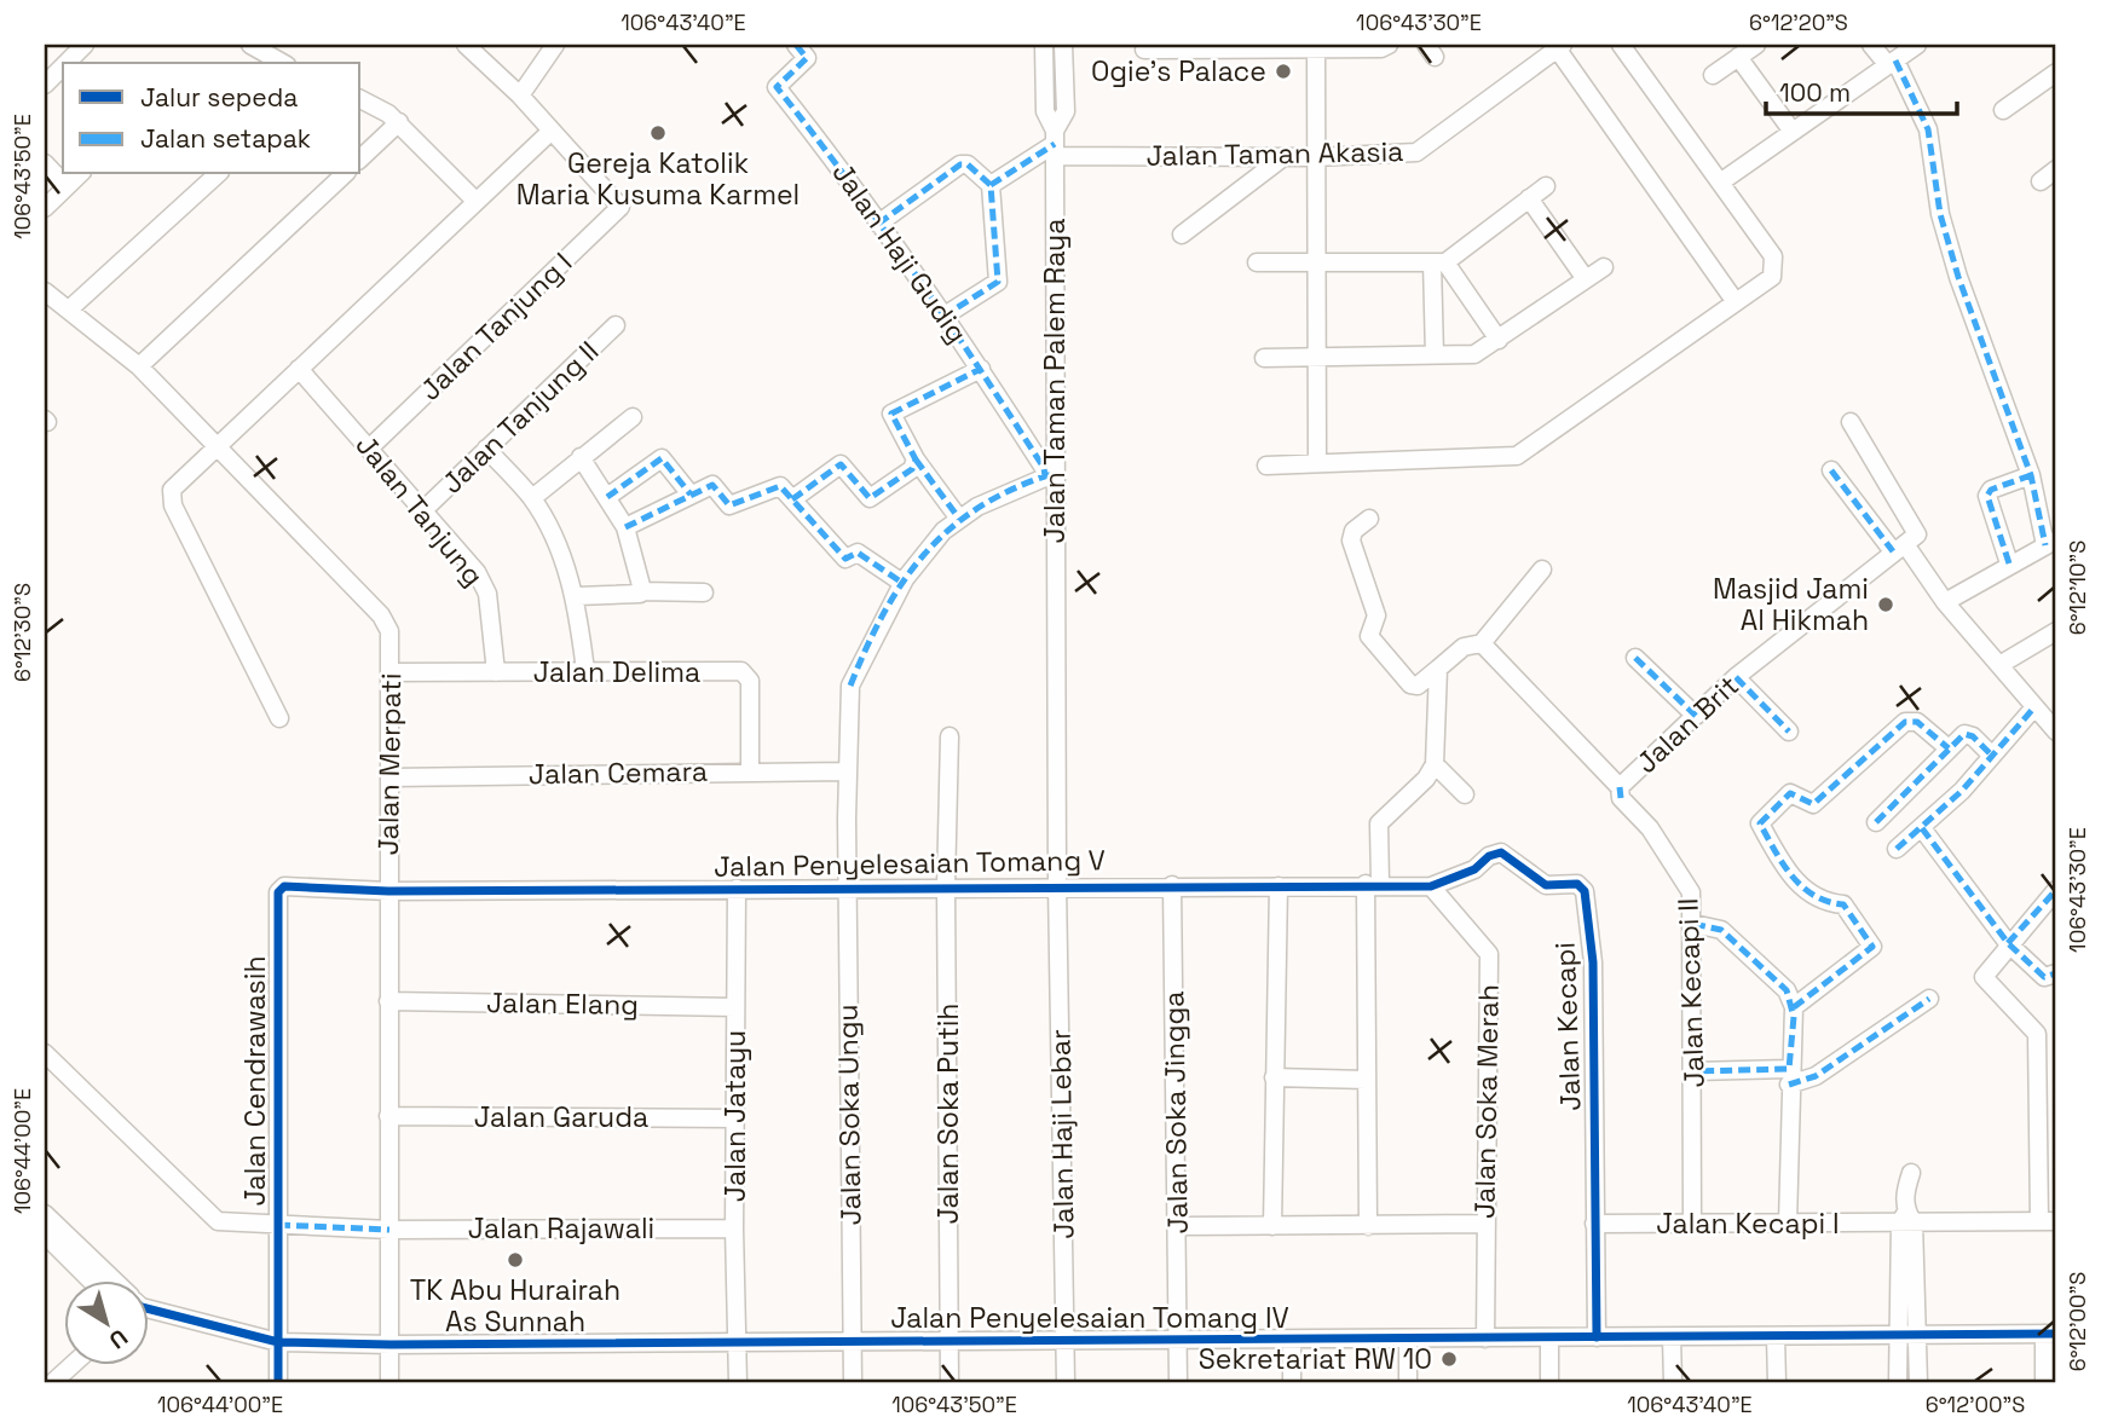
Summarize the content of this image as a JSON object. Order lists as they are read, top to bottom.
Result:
{
  "streets": {
    "street": [
      "Jalan Taman Akasia",
      "Jalan Haji Gudig",
      "Jalan Tanjung I",
      "Jalan Taman Palem Raya",
      "Jalan Tanjung II",
      "Jalan Tanjung",
      "Jalan Delima",
      "Jalan Brit",
      "Jalan Merpati",
      "Jalan Cemara",
      "Jalan Penyelesaian Tomang V",
      "Jalan Kecapi II",
      "Jalan Elang",
      "Jalan Kecapi",
      "Jalan Cendrawasih",
      "Jalan Soka Merah",
      "Jalan Soka Jingga",
      "Jalan Soka Putih",
      "Jalan Soka Ungu",
      "Jalan Jatayu",
      "Jalan Garuda",
      "Jalan Haji Lebar",
      "Jalan Kecapi I",
      "Jalan Rajawali",
      "Jalan Penyelesaian Tomang IV"
    ]
  },
  "crossings": [
    ["Jalan Taman Akasia", "Jalan Taman Palem Raya"],
    ["Jalan Haji Gudig", "Jalan Taman Palem Raya"],
    ["Jalan Tanjung I", "Jalan Tanjung"],
    ["Jalan Taman Palem Raya", "Jalan Penyelesaian Tomang V"],
    ["Jalan Taman Palem Raya", "Jalan Haji Lebar"],
    ["Jalan Tanjung II", "Jalan Tanjung"],
    ["Jalan Tanjung", "Jalan Delima"],
    ["Jalan Delima", "Jalan Merpati"],
    ["Jalan Delima", "Jalan Cemara"],
    ["Jalan Brit", "Jalan Kecapi II"],
    ["Jalan Merpati", "Jalan Cemara"],
    ["Jalan Merpati", "Jalan Penyelesaian Tomang V"],
    ["Jalan Merpati", "Jalan Elang"],
    ["Jalan Merpati", "Jalan Cendrawasih"],
    ["Jalan Merpati", "Jalan Garuda"],
    ["Jalan Merpati", "Jalan Rajawali"],
    ["Jalan Merpati", "Jalan Penyelesaian Tomang IV"],
    ["Jalan Cemara", "Jalan Soka Ungu"],
    ["Jalan Penyelesaian Tomang V", "Jalan Kecapi"],
    ["Jalan Penyelesaian Tomang V", "Jalan Cendrawasih"],
    ["Jalan Penyelesaian Tomang V", "Jalan Soka Merah"],
    ["Jalan Penyelesaian Tomang V", "Jalan Soka Jingga"],
    ["Jalan Penyelesaian Tomang V", "Jalan Soka Putih"],
    ["Jalan Penyelesaian Tomang V", "Jalan Soka Ungu"],
    ["Jalan Penyelesaian Tomang V", "Jalan Jatayu"],
    ["Jalan Penyelesaian Tomang V", "Jalan Haji Lebar"],
    ["Jalan Kecapi II", "Jalan Kecapi I"],
    ["Jalan Elang", "Jalan Jatayu"],
    ["Jalan Kecapi", "Jalan Soka Merah"],
    ["Jalan Kecapi", "Jalan Kecapi I"],
    ["Jalan Kecapi", "Jalan Penyelesaian Tomang IV"],
    ["Jalan Cendrawasih", "Jalan Rajawali"],
    ["Jalan Cendrawasih", "Jalan Penyelesaian Tomang IV"],
    ["Jalan Soka Merah", "Jalan Penyelesaian Tomang IV"],
    ["Jalan Soka Jingga", "Jalan Penyelesaian Tomang IV"],
    ["Jalan Soka Putih", "Jalan Penyelesaian Tomang IV"],
    ["Jalan Soka Ungu", "Jalan Penyelesaian Tomang IV"],
    ["Jalan Jatayu", "Jalan Garuda"],
    ["Jalan Jatayu", "Jalan Rajawali"],
    ["Jalan Jatayu", "Jalan Penyelesaian Tomang IV"],
    ["Jalan Haji Lebar", "Jalan Penyelesaian Tomang IV"]
  ],
  "places": [
    "Ogie's Palace",
    "Gereja Katolik Maria Kusuma Karmel",
    "Masjid Jami Al Hikmah",
    "TK Abu Hurairah As Sunnah",
    "Sekretariat RW 10"
  ],
  "legend": ["Jalur sepeda", "Jalan setapak"],
  "scale_bar": "100 m",
  "north": "bottom right",
  "coordinates": [
    "106°43'40\"E",
    "106°43'30\"E",
    "6°12'20\"S",
    "106°43'50\"E",
    "6°12'10\"S",
    "6°12'30\"S",
    "106°44'00\"E",
    "6°12'00\"S"
  ]
}
